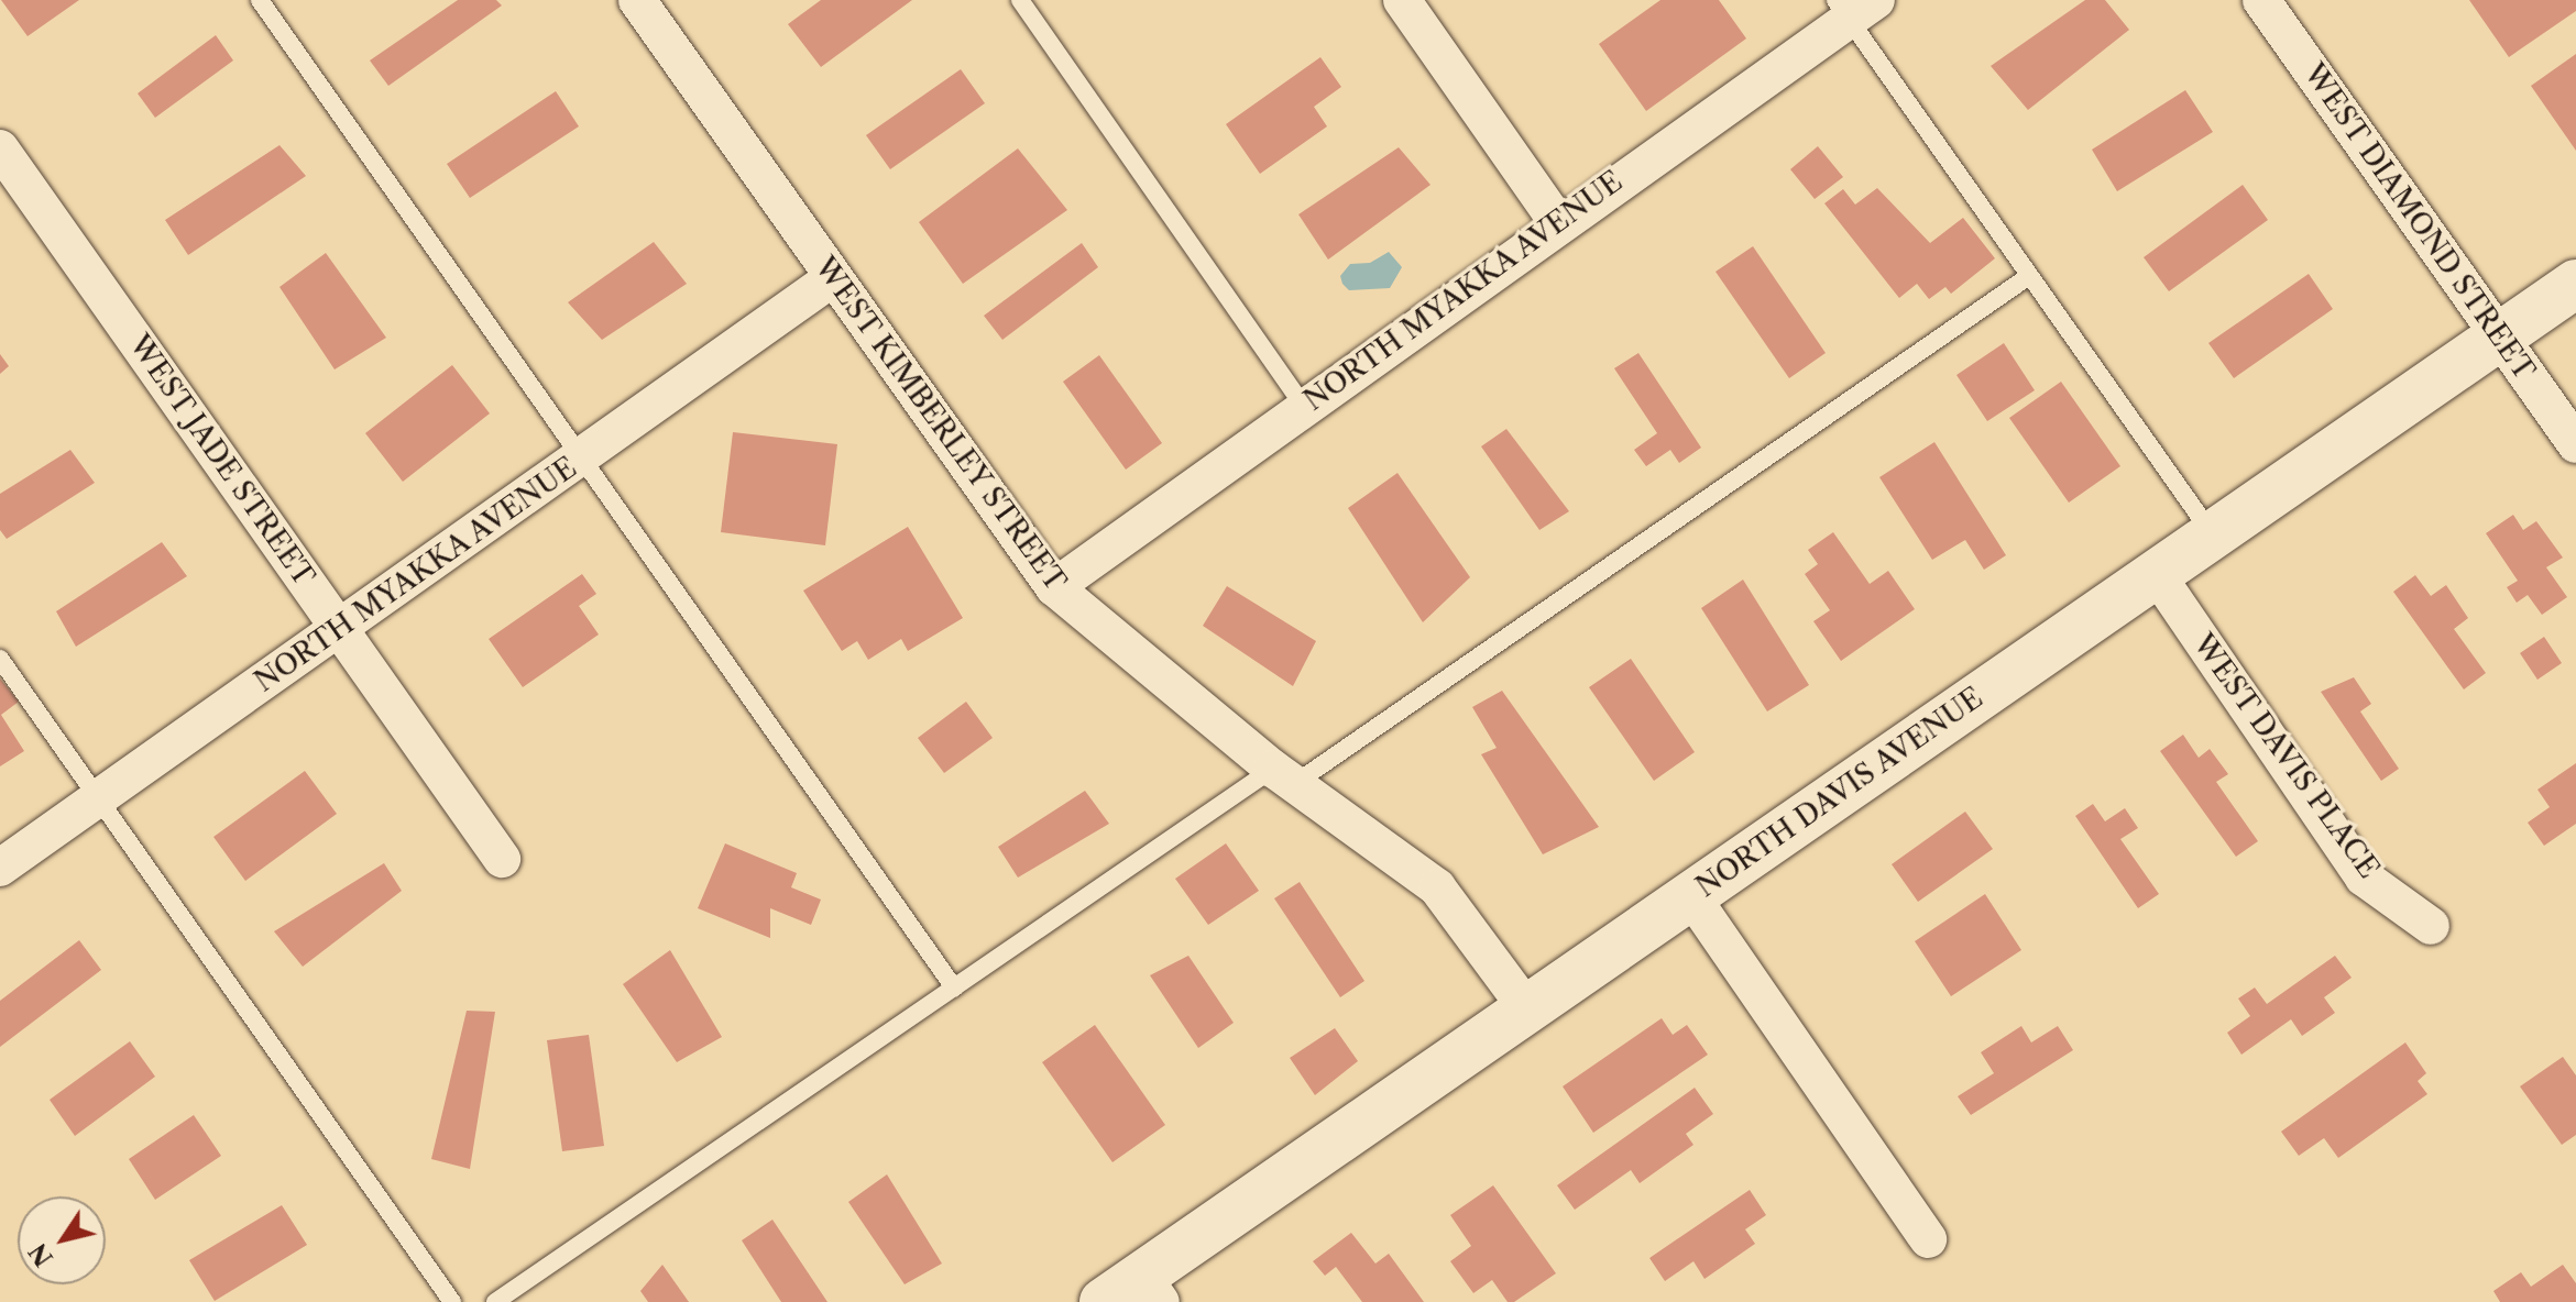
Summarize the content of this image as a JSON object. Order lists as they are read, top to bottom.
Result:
{
  "streets": {
    "street": [
      "WEST DIAMOND STREET",
      "NORTH MYAKKA AVENUE",
      "WEST KIMBERLEY STREET",
      "WEST JADE STREET",
      "WEST DAVIS PLACE",
      "NORTH DAVIS AVENUE"
    ]
  },
  "crossings": [
    ["WEST DIAMOND STREET", "NORTH DAVIS AVENUE"],
    ["NORTH MYAKKA AVENUE", "WEST KIMBERLEY STREET"],
    ["NORTH MYAKKA AVENUE", "WEST JADE STREET"],
    ["WEST KIMBERLEY STREET", "NORTH DAVIS AVENUE"],
    ["WEST DAVIS PLACE", "NORTH DAVIS AVENUE"]
  ],
  "north": "bottom left"
}
